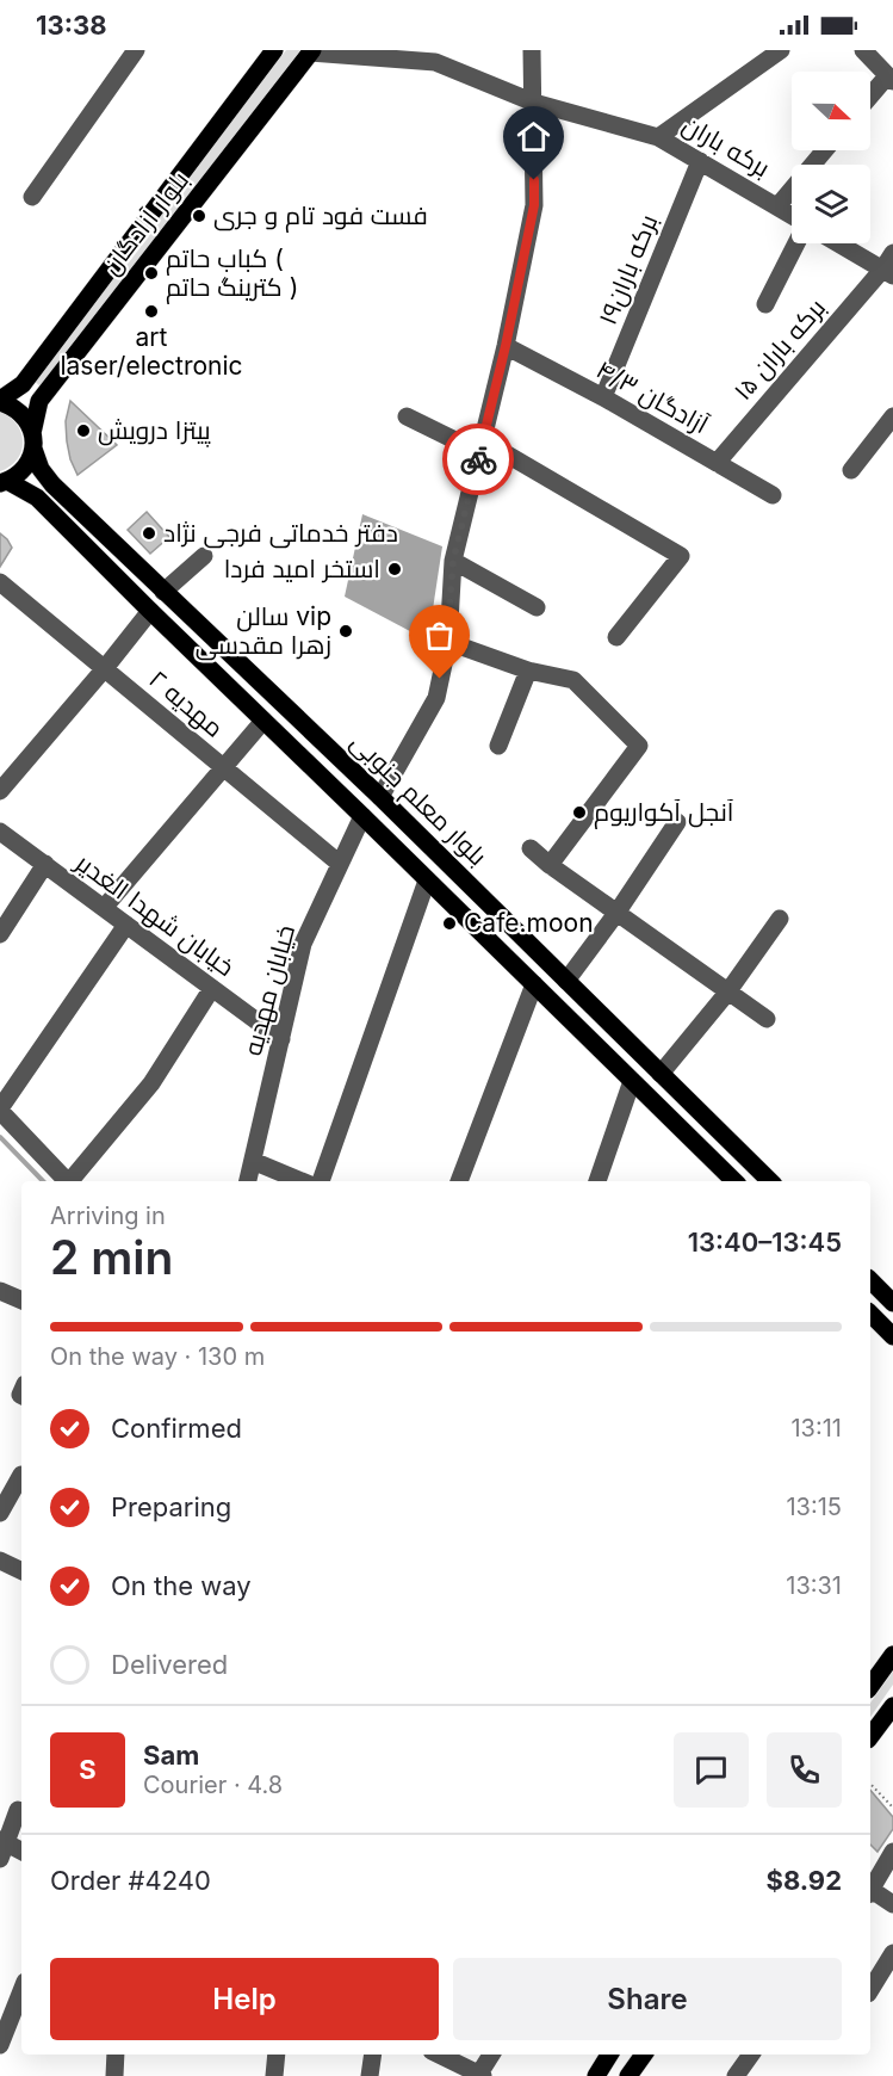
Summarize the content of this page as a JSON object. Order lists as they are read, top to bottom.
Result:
{
  "streets": {
    "main road": ["بلوار آزادگان", "بلوار معلم جنوبی"],
    "street": [
      "برکه باران",
      "برکه باران۱۹",
      "برکه باران ۱۵",
      "آزادگان ۴/۳",
      "مهدیه ۲",
      "خیابان شهدا الغدیر",
      "خیابان مهدیه"
    ]
  },
  "crossings": [
    ["برکه باران", "بلوار آزادگان"],
    ["برکه باران", "برکه باران۱۹"],
    ["بلوار آزادگان", "بلوار معلم جنوبی"],
    ["برکه باران۱۹", "آزادگان ۴/۳"],
    ["برکه باران ۱۵", "آزادگان ۴/۳"],
    ["مهدیه ۲", "خیابان مهدیه"],
    ["بلوار معلم جنوبی", "خیابان مهدیه"],
    ["خیابان شهدا الغدیر", "خیابان مهدیه"]
  ],
  "places": [
    "فست فود تام و جرى",
    "کباب حاتم ( کترینگ حاتم )",
    "art laser/electronic",
    "پیتزا درویش",
    "دفتر خدماتی فرجی نژاد",
    "استخر امید فردا",
    "سالن vip زهرا مقدسی",
    "آنجل آکواریوم",
    "Cafe.moon"
  ],
  "north": "right",
  "page": {
    "status": "13:38",
    "heading": ["2 min", "Arriving in", "13:40–13:45"],
    "panel": [
      "Sam",
      "Courier · 4.8",
      "Order #4240",
      "$8.92"
    ],
    "bar": "On the way · 130 m",
    "list": [
      ["Confirmed", "13:11"],
      ["Preparing", "13:15"],
      ["On the way", "13:31"],
      "Delivered"
    ],
    "round": "S",
    "buttons": ["Help", "Share"]
  }
}
